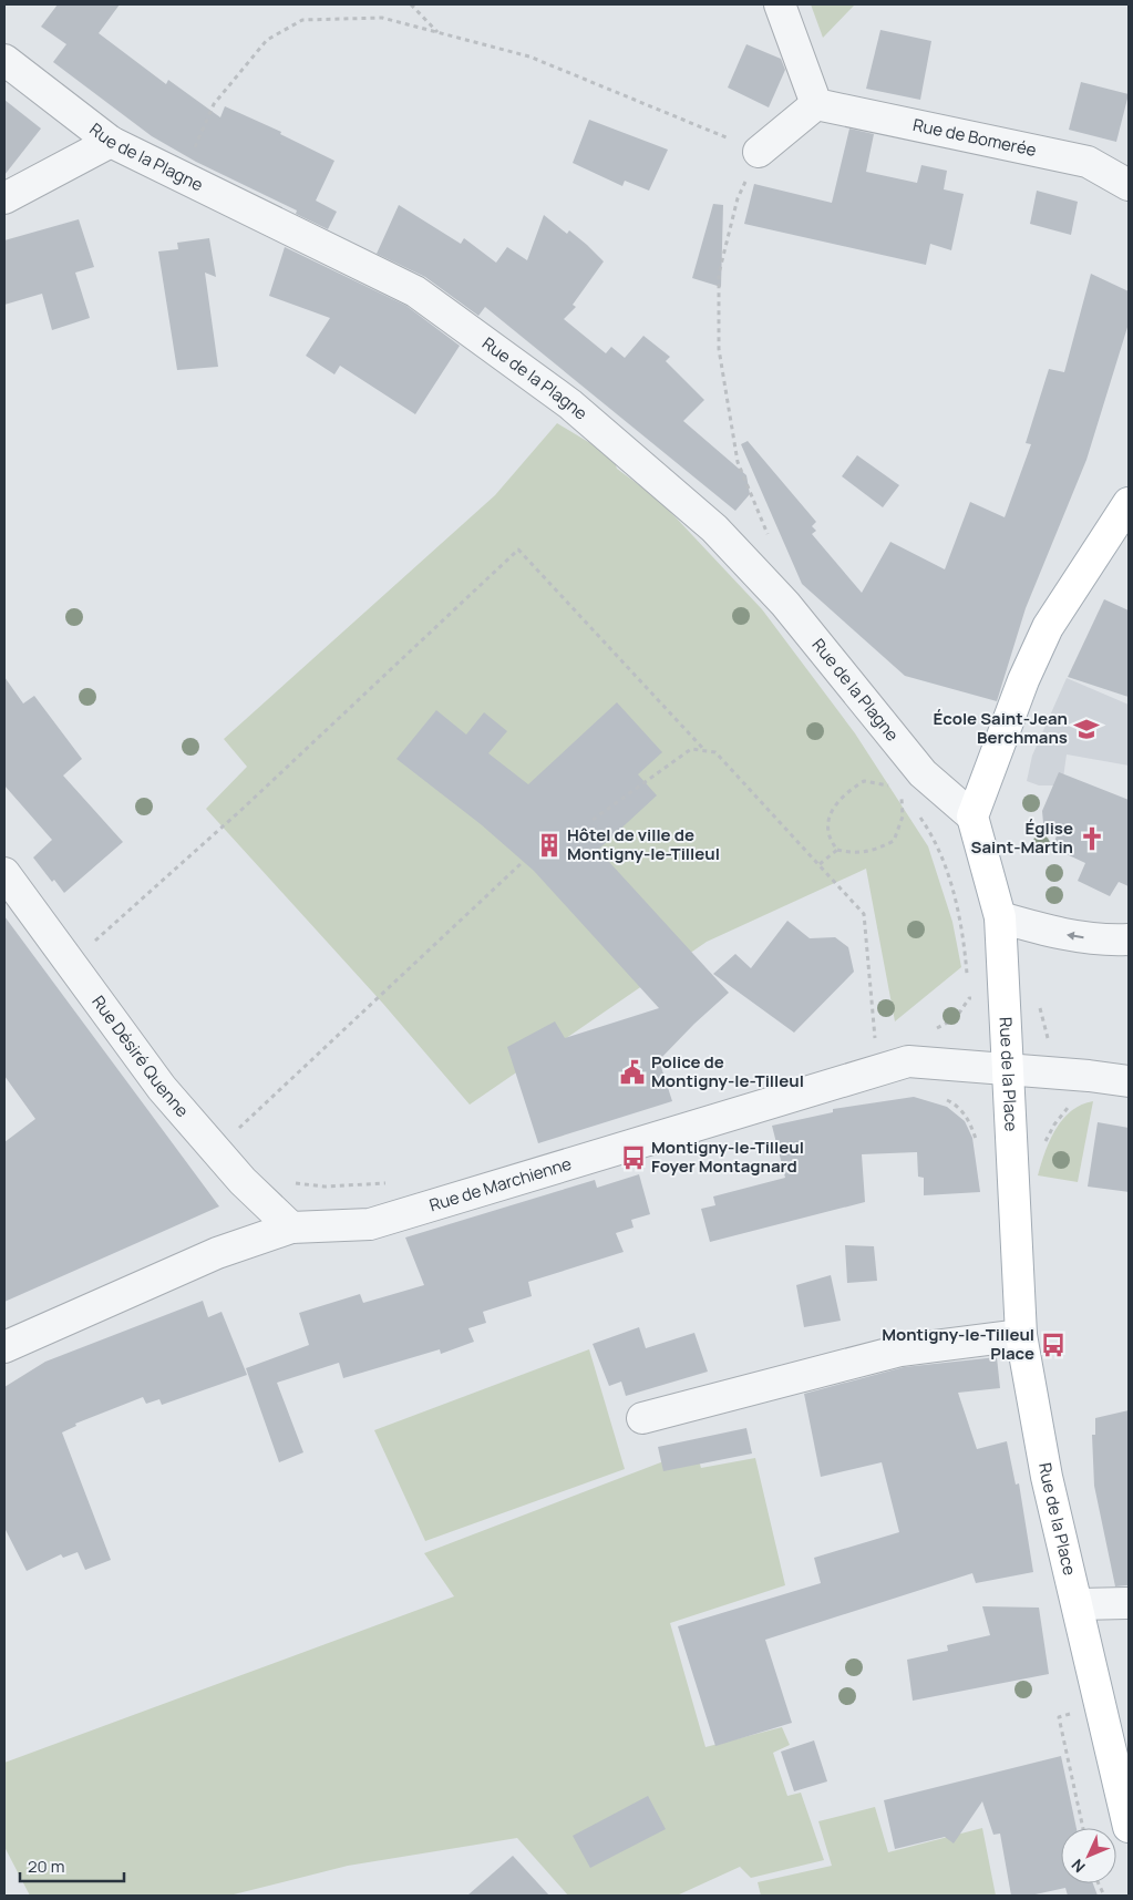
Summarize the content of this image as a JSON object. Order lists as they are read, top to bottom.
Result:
{
  "streets": {
    "main road": ["Rue de la Place"],
    "street": [
      "Rue de Bomerée",
      "Rue de la Plagne",
      "Rue Désiré Quenne",
      "Rue de Marchienne"
    ]
  },
  "crossings": [
    ["Rue de la Plagne", "Rue de la Place"],
    ["Rue Désiré Quenne", "Rue de Marchienne"],
    ["Rue de la Place", "Rue de Marchienne"]
  ],
  "places": {
    "school or university": ["École Saint-Jean Berchmans"],
    "church": ["Église Saint-Martin"],
    "building": ["Hôtel de ville de Montigny-le-Tilleul"],
    "public building": ["Police de Montigny-le-Tilleul"],
    "bus stop": ["Montigny-le-Tilleul Foyer Montagnard", "Montigny-le-Tilleul Place"]
  },
  "scale_bar": "20 m",
  "north": "bottom left"
}
